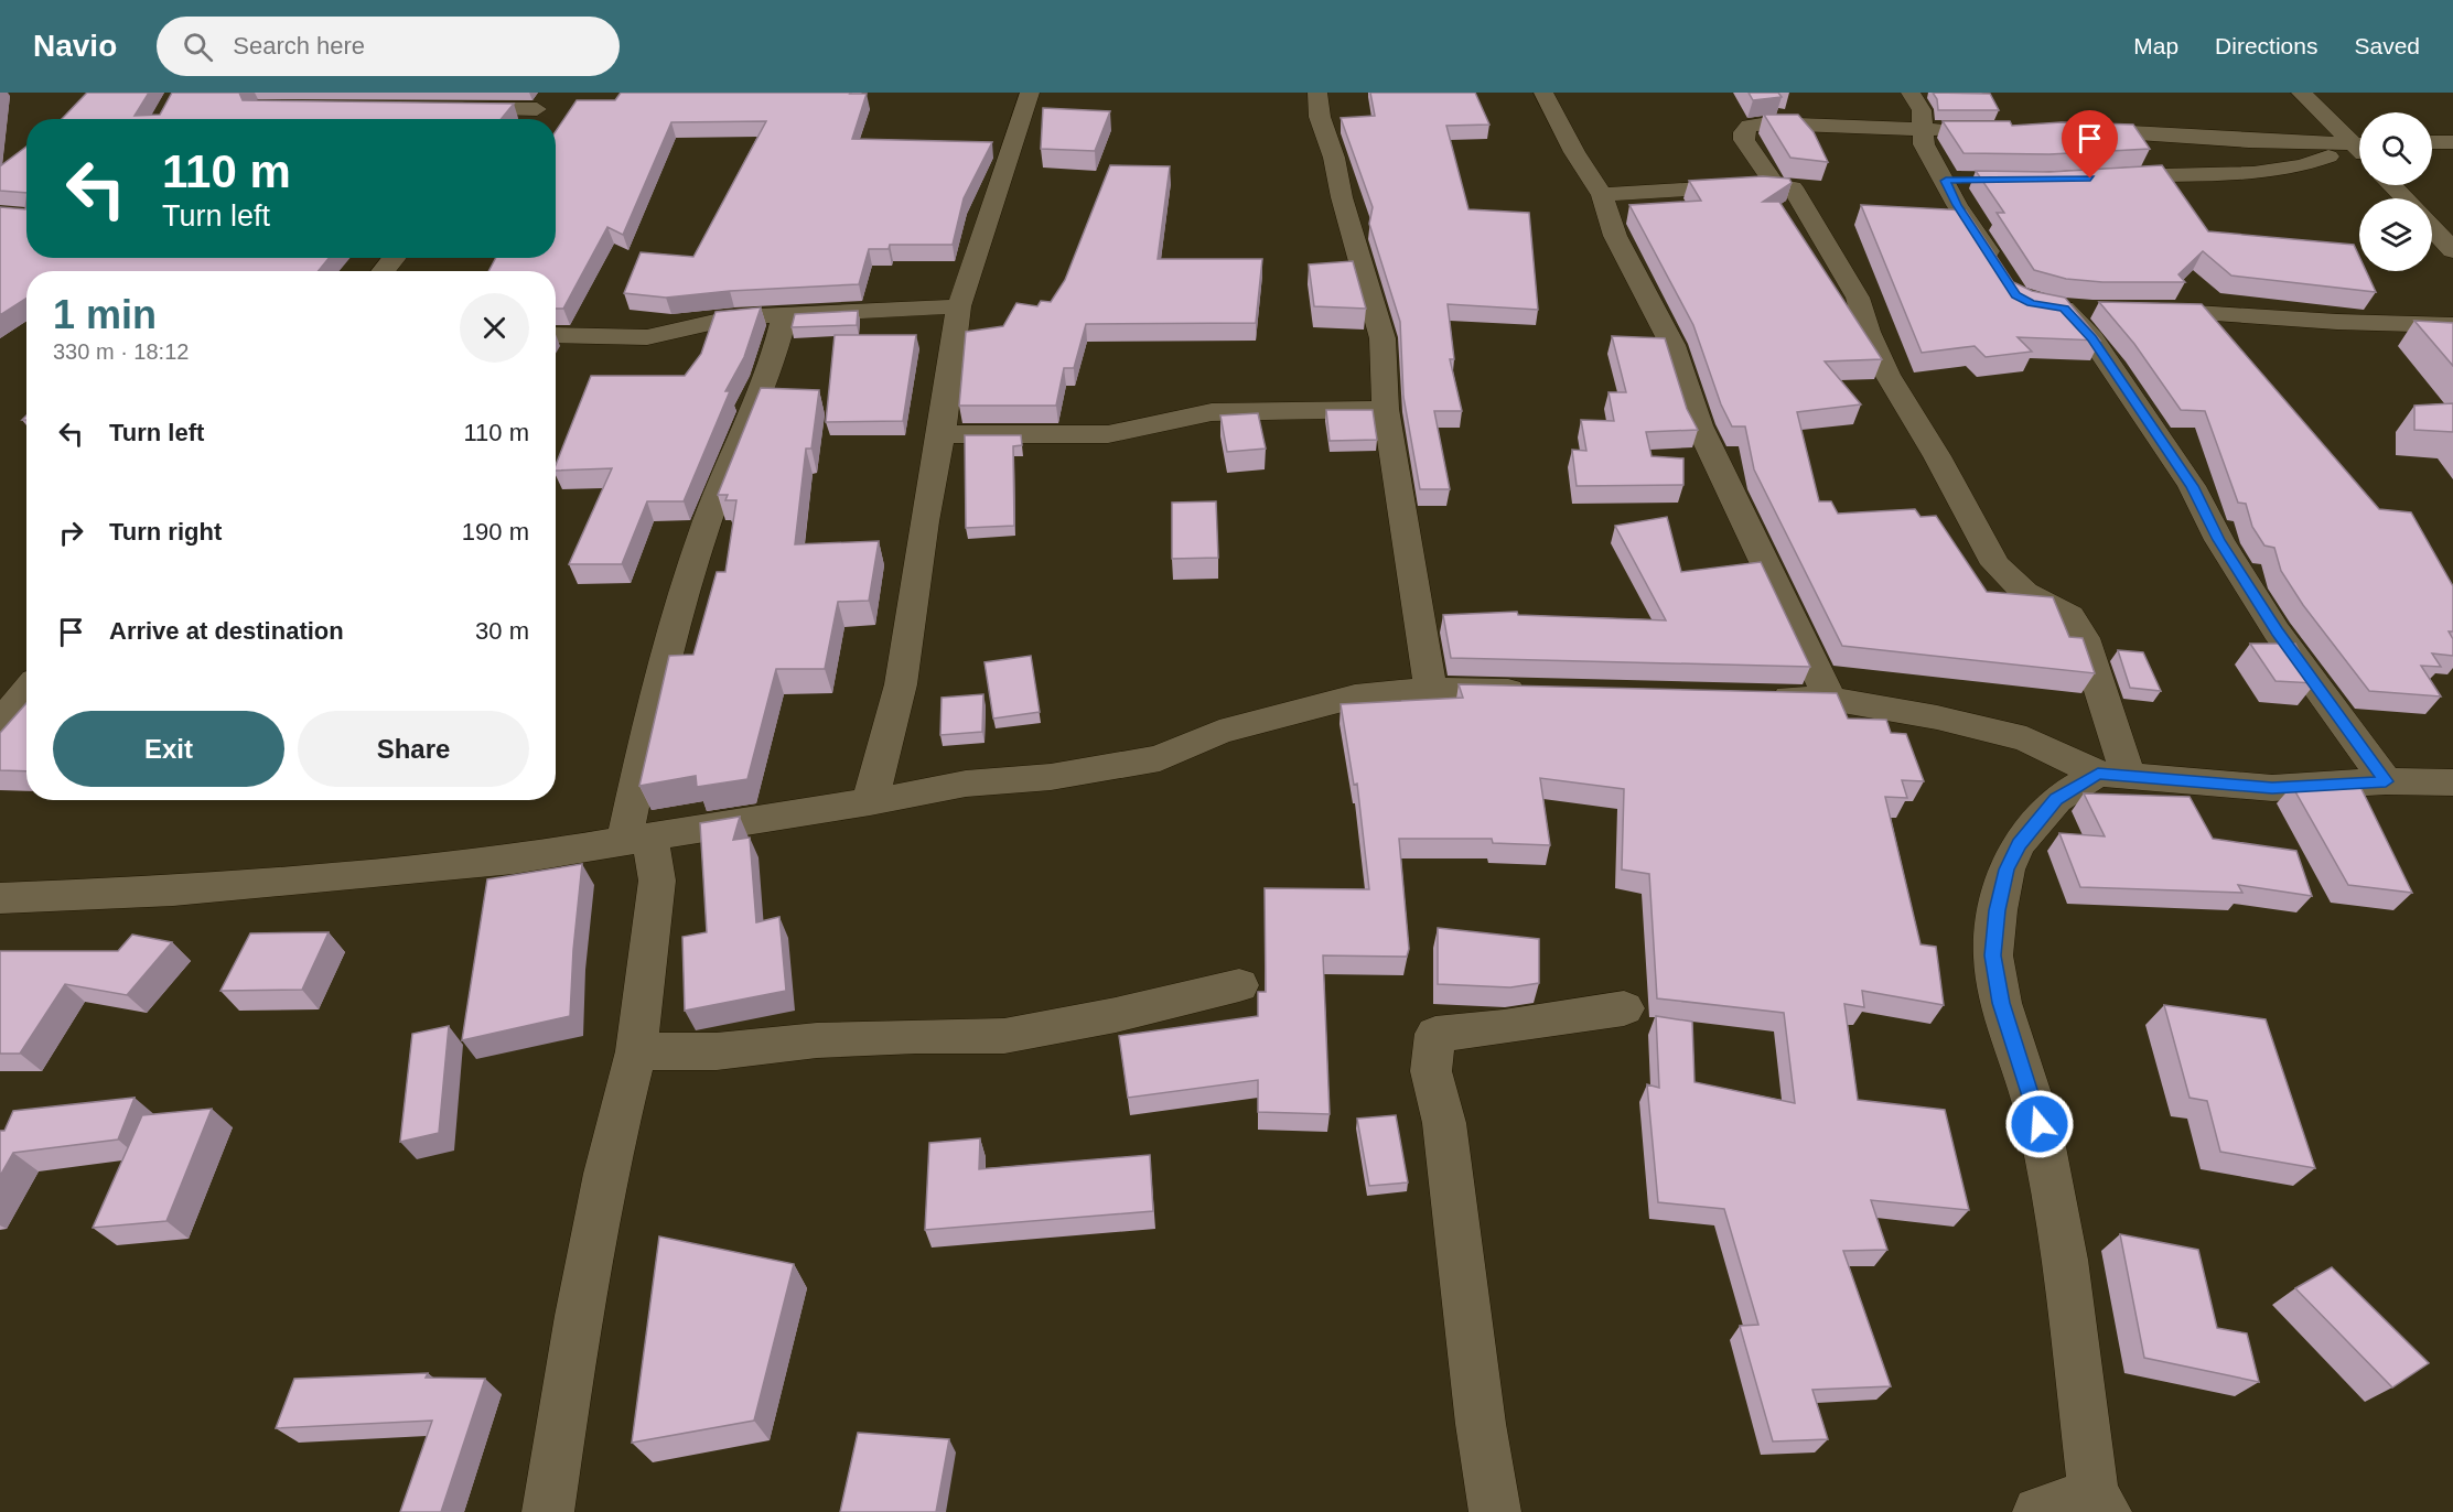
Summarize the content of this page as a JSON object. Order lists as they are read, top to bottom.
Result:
{
  "page": {
    "header": "Navio",
    "search": "Search here",
    "nav": ["Map", "Directions", "Saved"],
    "turn": ["110 m", "Turn left"],
    "heading": ["1 min", "330 m · 18:12"],
    "list": [
      {
        "name": "Turn left",
        "value": "110 m"
      },
      {
        "name": "Turn right",
        "value": "190 m"
      },
      {
        "name": "Arrive at destination",
        "value": "30 m"
      }
    ],
    "buttons": ["Exit", "Share"]
  }
}
